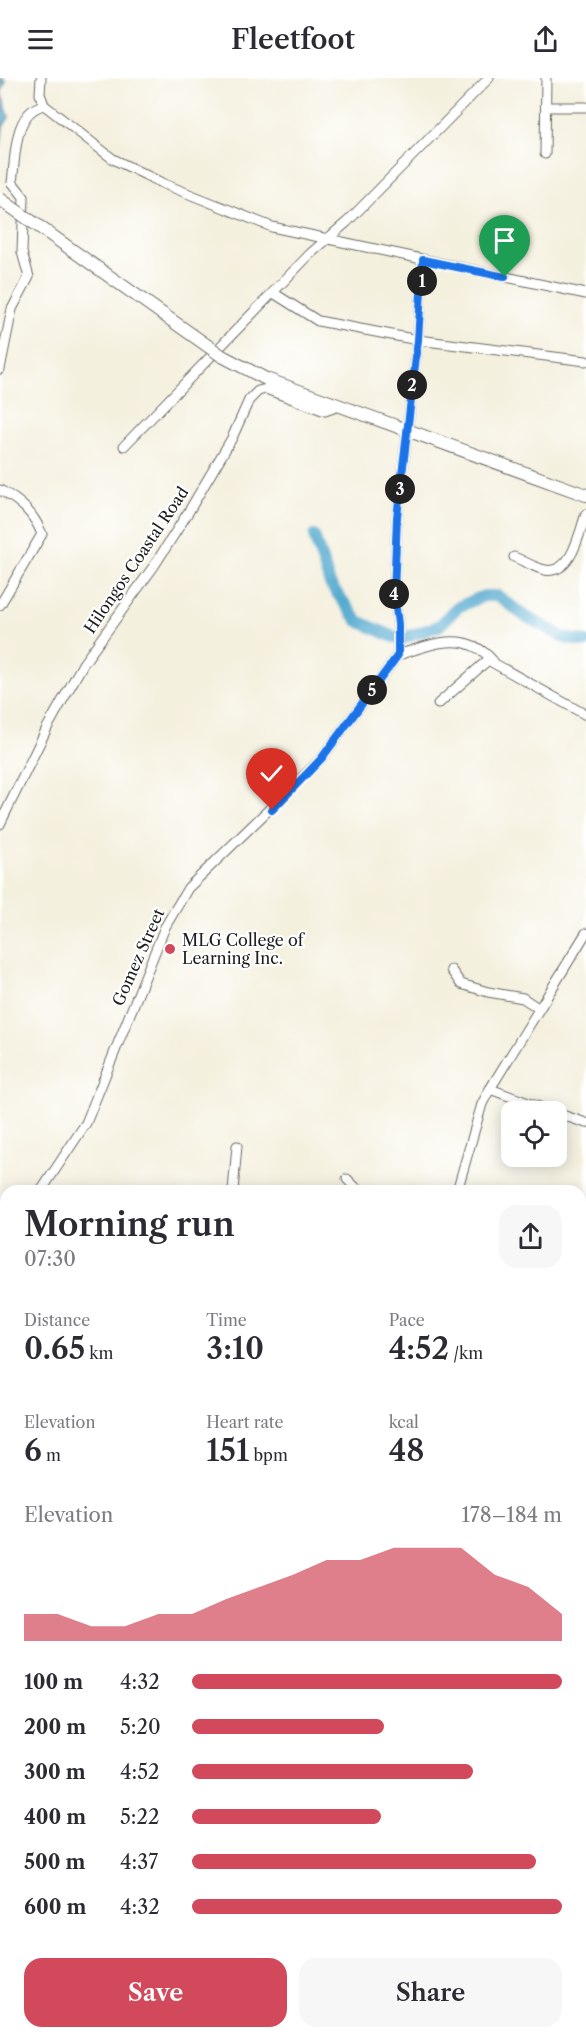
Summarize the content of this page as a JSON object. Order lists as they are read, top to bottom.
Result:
{
  "streets": {
    "street": ["Hilongos Coastal Road", "Gomez Street"]
  },
  "places": ["MLG College of Learning Inc."],
  "page": {
    "header": "Fleetfoot",
    "pins": [
      "1",
      "2",
      "3",
      "4",
      "5"
    ],
    "heading": ["Morning run", "07:30"],
    "stats": [
      ["Distance", "0.65 km"],
      ["Time", "3:10"],
      ["Pace", "4:52 /km"],
      ["Elevation", "6 m"],
      ["Heart rate", "151 bpm"],
      ["kcal", "48"]
    ],
    "chart": ["Elevation", "178–184 m"],
    "list": [
      {
        "name": "100 m",
        "note": "4:32"
      },
      {
        "name": "200 m",
        "note": "5:20"
      },
      {
        "name": "300 m",
        "note": "4:52"
      },
      {
        "name": "400 m",
        "note": "5:22"
      },
      {
        "name": "500 m",
        "note": "4:37"
      },
      {
        "name": "600 m",
        "note": "4:32"
      }
    ],
    "buttons": ["Save", "Share"]
  }
}
